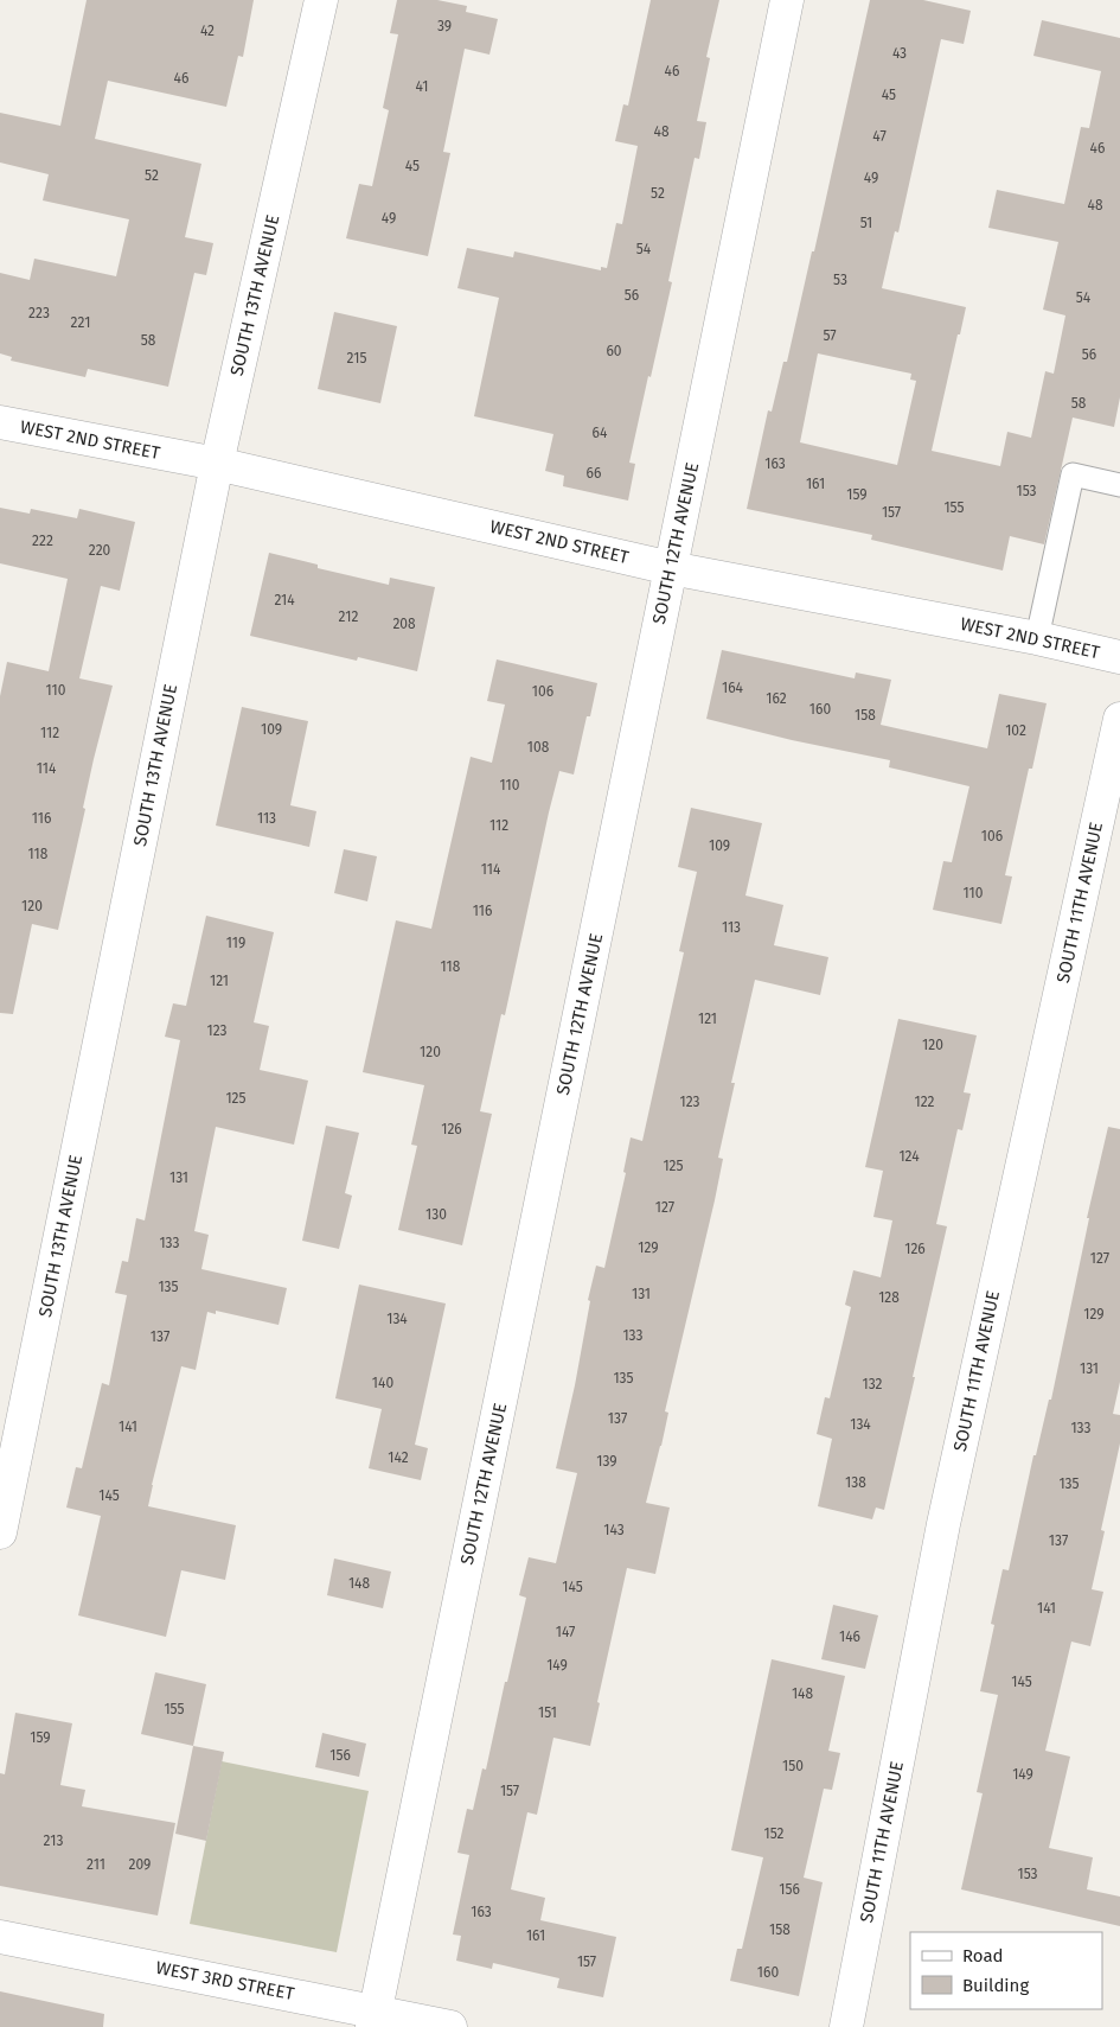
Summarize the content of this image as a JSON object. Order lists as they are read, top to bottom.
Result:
{
  "streets": {
    "street": [
      "SOUTH 13TH AVENUE",
      "WEST 2ND STREET",
      "SOUTH 12TH AVENUE",
      "SOUTH 11TH AVENUE",
      "WEST 3RD STREET"
    ]
  },
  "crossings": [
    ["SOUTH 13TH AVENUE", "WEST 2ND STREET"],
    ["WEST 2ND STREET", "SOUTH 12TH AVENUE"],
    ["SOUTH 12TH AVENUE", "WEST 3RD STREET"]
  ],
  "house_numbers": [
    "39",
    "42",
    "43",
    "46",
    "46",
    "41",
    "45",
    "48",
    "47",
    "46",
    "45",
    "52",
    "49",
    "52",
    "48",
    "49",
    "51",
    "54",
    "53",
    "56",
    "54",
    "223",
    "221",
    "57",
    "58",
    "60",
    "56",
    "215",
    "58",
    "64",
    "163",
    "66",
    "161",
    "153",
    "159",
    "155",
    "157",
    "222",
    "220",
    "214",
    "212",
    "208",
    "164",
    "110",
    "106",
    "162",
    "160",
    "158",
    "109",
    "102",
    "112",
    "108",
    "114",
    "110",
    "116",
    "113",
    "112",
    "106",
    "109",
    "118",
    "114",
    "110",
    "120",
    "116",
    "113",
    "119",
    "118",
    "121",
    "121",
    "123",
    "120",
    "120",
    "125",
    "123",
    "122",
    "126",
    "124",
    "125",
    "131",
    "127",
    "130",
    "133",
    "129",
    "126",
    "127",
    "135",
    "131",
    "128",
    "129",
    "134",
    "133",
    "137",
    "131",
    "135",
    "140",
    "132",
    "137",
    "134",
    "141",
    "133",
    "142",
    "139",
    "138",
    "135",
    "145",
    "143",
    "137",
    "148",
    "145",
    "141",
    "147",
    "146",
    "149",
    "145",
    "148",
    "155",
    "151",
    "159",
    "156",
    "150",
    "149",
    "157",
    "152",
    "213",
    "211",
    "209",
    "153",
    "156",
    "163",
    "158",
    "161",
    "157",
    "160"
  ],
  "legend": ["Road", "Building"]
}
